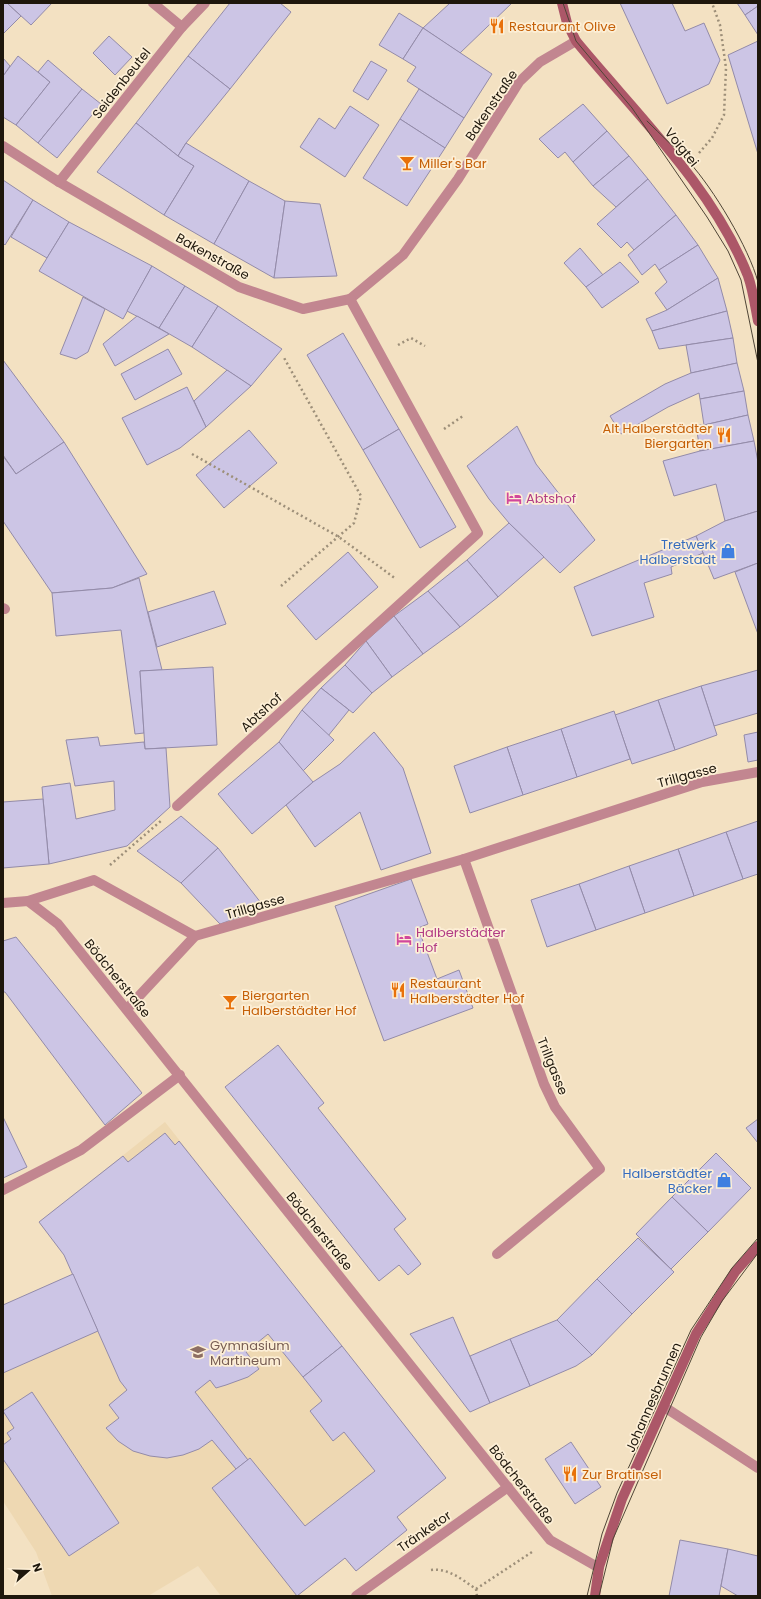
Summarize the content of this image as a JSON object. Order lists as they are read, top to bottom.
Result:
{
  "streets": {
    "street": [
      "Seidenbeutel",
      "Bakenstraße",
      "Voigtei",
      "Abtshof",
      "Trillgasse",
      "Bödcherstraße",
      "Johannesbrunnen",
      "Tränketor"
    ]
  },
  "crossings": [
    ["Seidenbeutel", "Bakenstraße"],
    ["Bakenstraße", "Voigtei"],
    ["Bakenstraße", "Abtshof"],
    ["Bödcherstraße", "Johannesbrunnen"],
    ["Bödcherstraße", "Tränketor"]
  ],
  "places": {
    "restaurant": [
      "Restaurant Olive",
      "Alt Halberstädter Biergarten",
      "Restaurant Halberstädter Hof",
      "Zur Bratinsel"
    ],
    "bar": ["Miller's Bar", "Biergarten Halberstädter Hof"],
    "hotel": ["Abtshof", "Halberstädter Hof"],
    "shop": ["Tretwerk Halberstadt", "Halberstädter Bäcker"],
    "school or university": ["Gymnasium Martineum"]
  },
  "north": "right"
}
